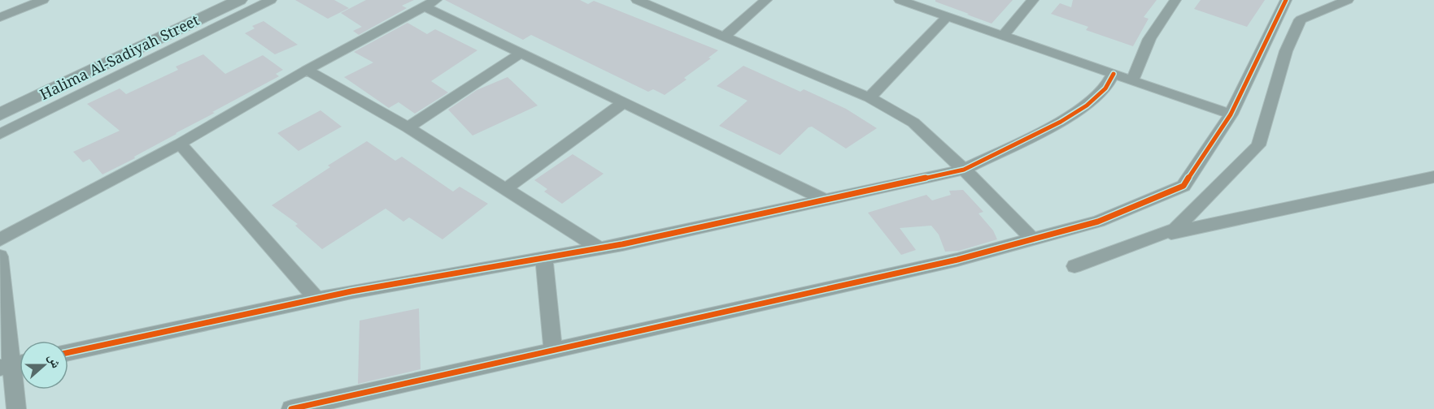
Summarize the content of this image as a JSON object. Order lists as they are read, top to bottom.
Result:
{
  "streets": {
    "street": ["Halima Al-Sadiyah Street"]
  },
  "north": "right"
}
